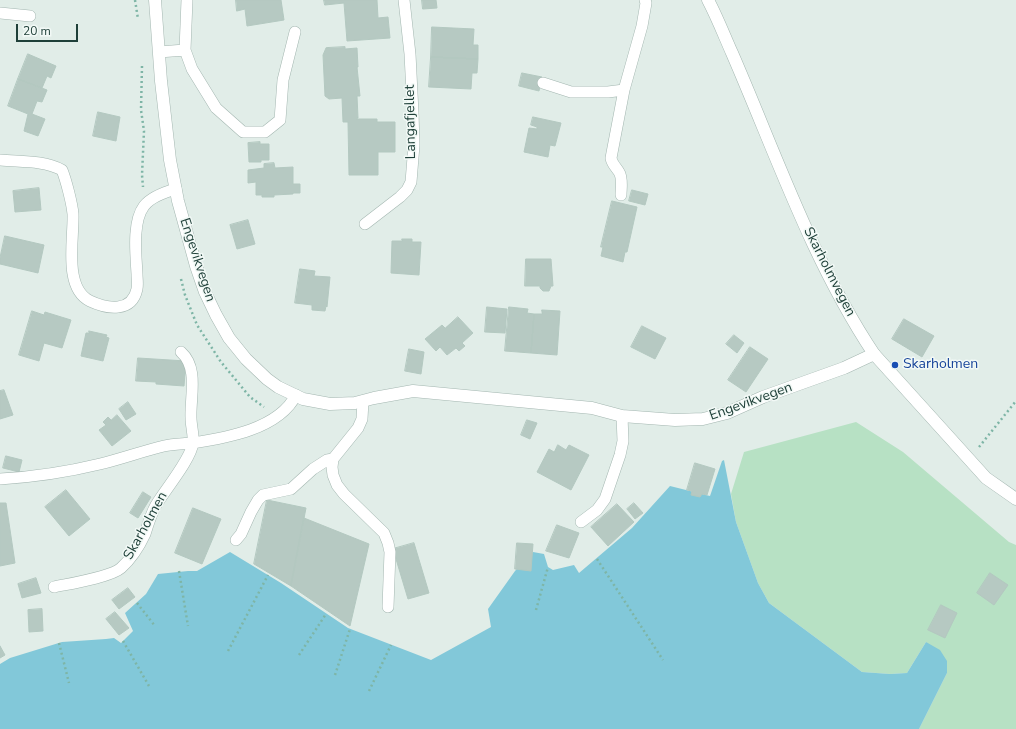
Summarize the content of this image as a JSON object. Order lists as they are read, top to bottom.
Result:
{
  "streets": {
    "street": ["Engevikvegen", "Skarholmvegen"],
    "lane": ["Langafjellet", "Skarholmen"]
  },
  "crossings": [
    ["Engevikvegen", "Skarholmvegen"]
  ],
  "places": ["Skarholmen"],
  "scale_bar": "20 m"
}
